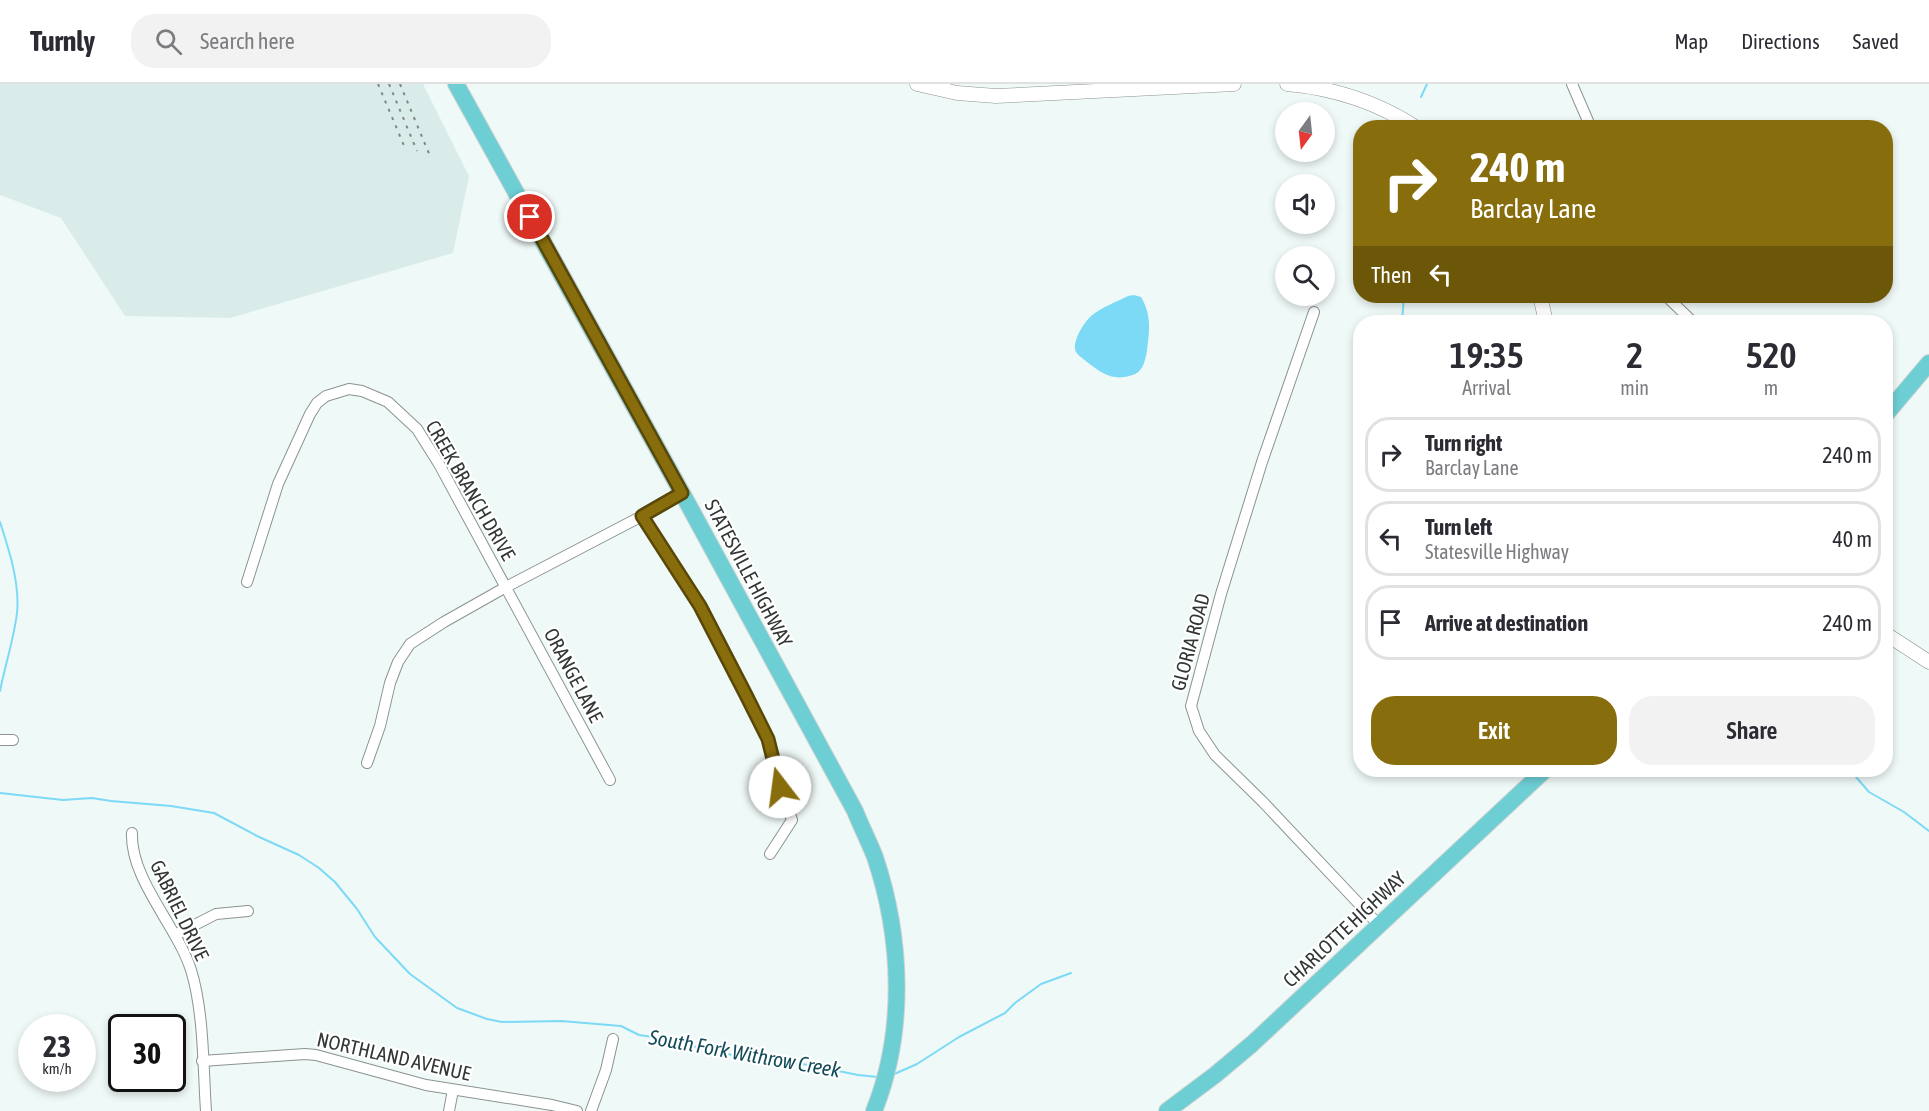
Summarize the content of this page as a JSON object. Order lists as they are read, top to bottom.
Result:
{
  "streets": {
    "main road": ["STATESVILLE HIGHWAY", "CHARLOTTE HIGHWAY"],
    "street": [
      "CREEK BRANCH DRIVE",
      "GLORIA ROAD",
      "ORANGE LANE",
      "GABRIEL DRIVE",
      "NORTHLAND AVENUE"
    ]
  },
  "crossings": [
    ["CREEK BRANCH DRIVE", "ORANGE LANE"],
    ["GLORIA ROAD", "CHARLOTTE HIGHWAY"],
    ["GABRIEL DRIVE", "NORTHLAND AVENUE"]
  ],
  "water": ["South Fork Withrow Creek"],
  "north": "bottom",
  "page": {
    "header": "Turnly",
    "search": "Search here",
    "nav": ["Map", "Directions", "Saved"],
    "turn": ["240 m", "Barclay Lane"],
    "then": "Then",
    "eta": [
      "19:35",
      "Arrival",
      "2",
      "min",
      "520",
      "m"
    ],
    "list": [
      {
        "name": "Turn right",
        "note": "Barclay Lane",
        "value": "240 m"
      },
      {
        "name": "Turn left",
        "note": "Statesville Highway",
        "value": "40 m"
      },
      {
        "name": "Arrive at destination",
        "value": "240 m"
      }
    ],
    "buttons": ["Exit", "Share"],
    "speed": "23 km/h",
    "limit": "30"
  }
}
